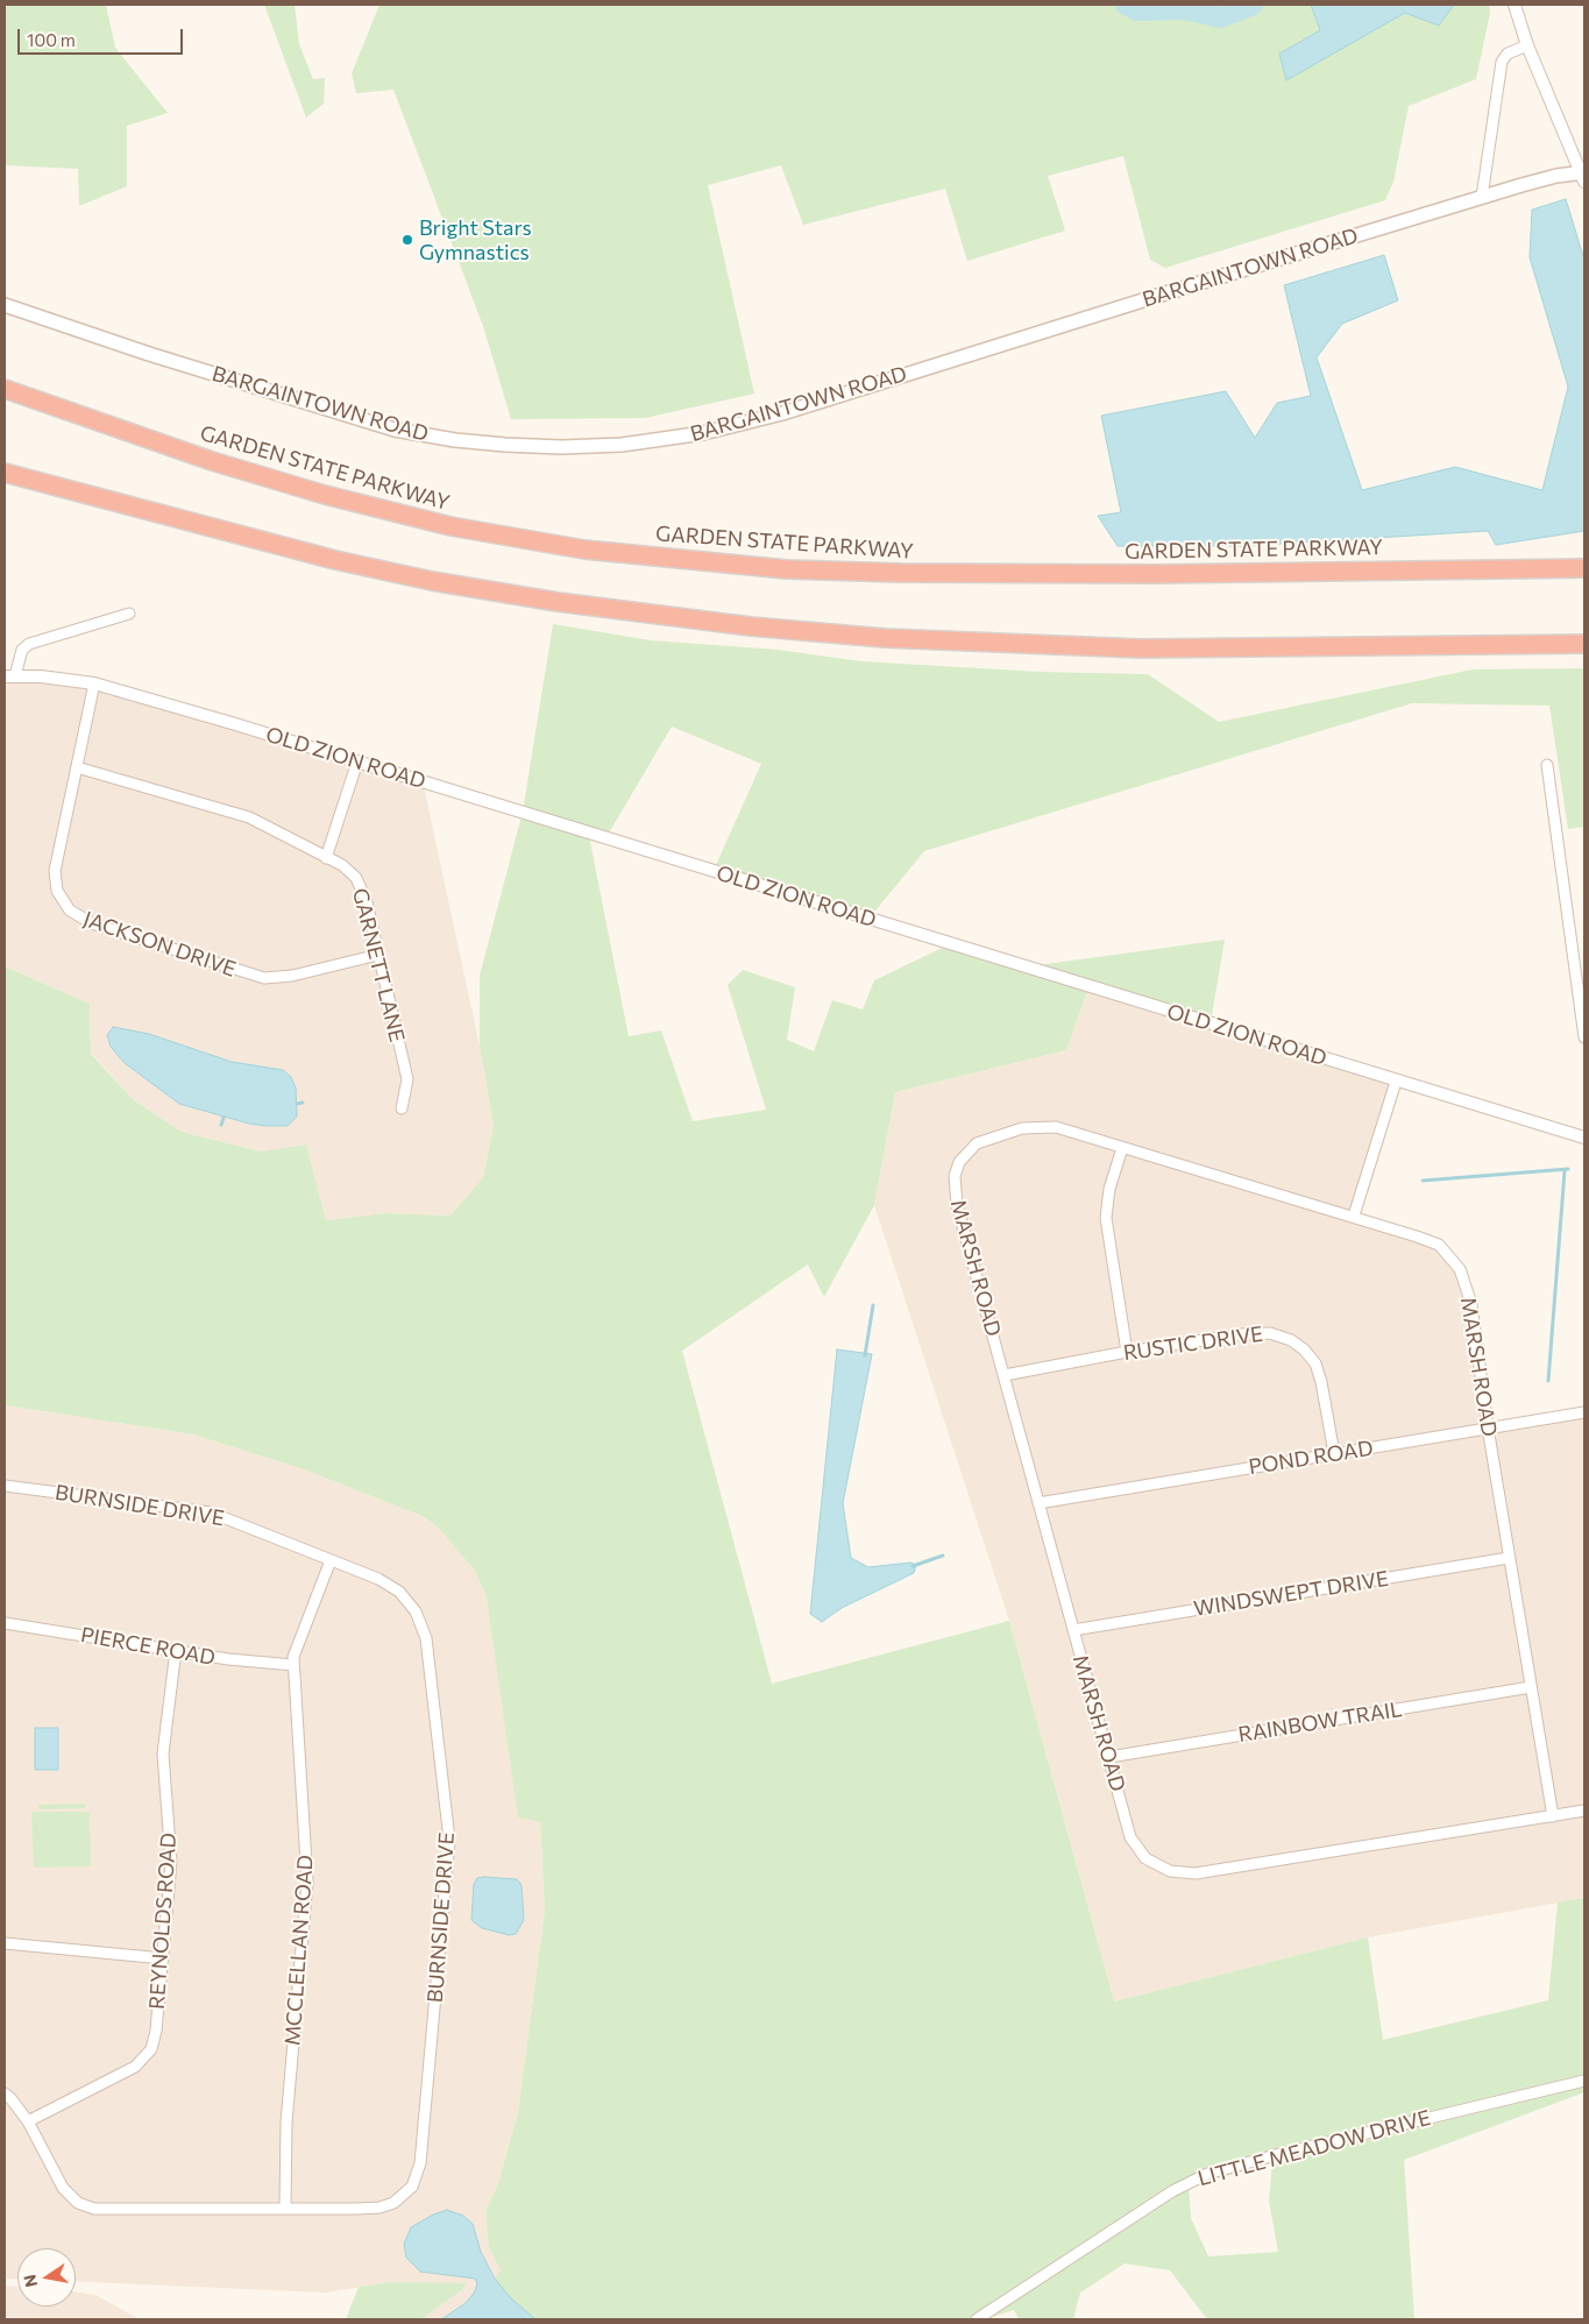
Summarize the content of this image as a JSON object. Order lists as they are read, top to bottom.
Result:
{
  "streets": {
    "highway": ["GARDEN STATE PARKWAY"],
    "main road": ["BARGAINTOWN ROAD"],
    "street": [
      "OLD ZION ROAD",
      "JACKSON DRIVE",
      "GARNETT LANE",
      "MARSH ROAD",
      "RUSTIC DRIVE",
      "POND ROAD",
      "BURNSIDE DRIVE",
      "WINDSWEPT DRIVE",
      "PIERCE ROAD",
      "RAINBOW TRAIL",
      "REYNOLDS ROAD",
      "MCCLELLAN ROAD",
      "LITTLE MEADOW DRIVE"
    ]
  },
  "crossings": [
    ["OLD ZION ROAD", "JACKSON DRIVE"],
    ["JACKSON DRIVE", "GARNETT LANE"],
    ["MARSH ROAD", "RUSTIC DRIVE"],
    ["MARSH ROAD", "POND ROAD"],
    ["MARSH ROAD", "WINDSWEPT DRIVE"],
    ["MARSH ROAD", "RAINBOW TRAIL"],
    ["RUSTIC DRIVE", "POND ROAD"],
    ["BURNSIDE DRIVE", "REYNOLDS ROAD"],
    ["BURNSIDE DRIVE", "MCCLELLAN ROAD"],
    ["PIERCE ROAD", "REYNOLDS ROAD"],
    ["PIERCE ROAD", "MCCLELLAN ROAD"]
  ],
  "places": ["Bright Stars Gymnastics"],
  "scale_bar": "100 m",
  "north": "left"
}
